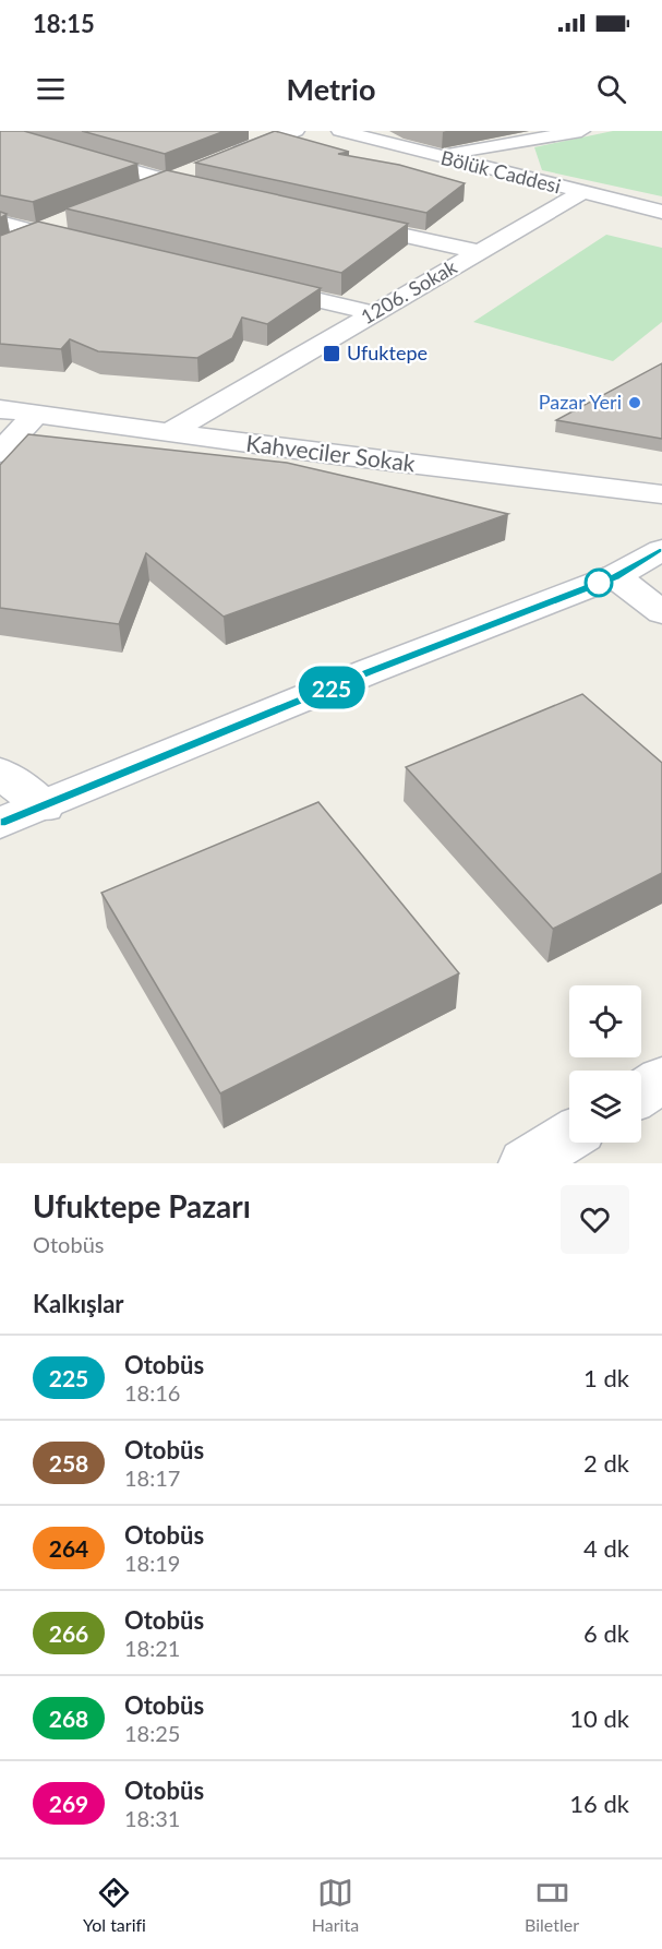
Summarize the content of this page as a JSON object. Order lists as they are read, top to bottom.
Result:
{
  "streets": {
    "street": ["Bölük Caddesi", "1206. Sokak", "Kahveciler Sokak"]
  },
  "crossings": [
    ["Bölük Caddesi", "1206. Sokak"],
    ["1206. Sokak", "Kahveciler Sokak"]
  ],
  "places": {
    "transit": ["Ufuktepe"],
    "other": ["Pazar Yeri"]
  },
  "lines": ["bus line 225"],
  "page": {
    "status": "18:15",
    "header": "Metrio",
    "on_map": "225",
    "heading": [
      ["Ufuktepe Pazarı", "Otobüs"],
      "Kalkışlar"
    ],
    "list": [
      {
        "mark": "225",
        "name": "Otobüs",
        "note": "18:16",
        "value": "1 dk"
      },
      {
        "mark": "258",
        "name": "Otobüs",
        "note": "18:17",
        "value": "2 dk"
      },
      {
        "mark": "264",
        "name": "Otobüs",
        "note": "18:19",
        "value": "4 dk"
      },
      {
        "mark": "266",
        "name": "Otobüs",
        "note": "18:21",
        "value": "6 dk"
      },
      {
        "mark": "268",
        "name": "Otobüs",
        "note": "18:25",
        "value": "10 dk"
      },
      {
        "mark": "269",
        "name": "Otobüs",
        "note": "18:31",
        "value": "16 dk"
      }
    ],
    "tabs": ["Yol tarifi", "Harita", "Biletler"]
  }
}
